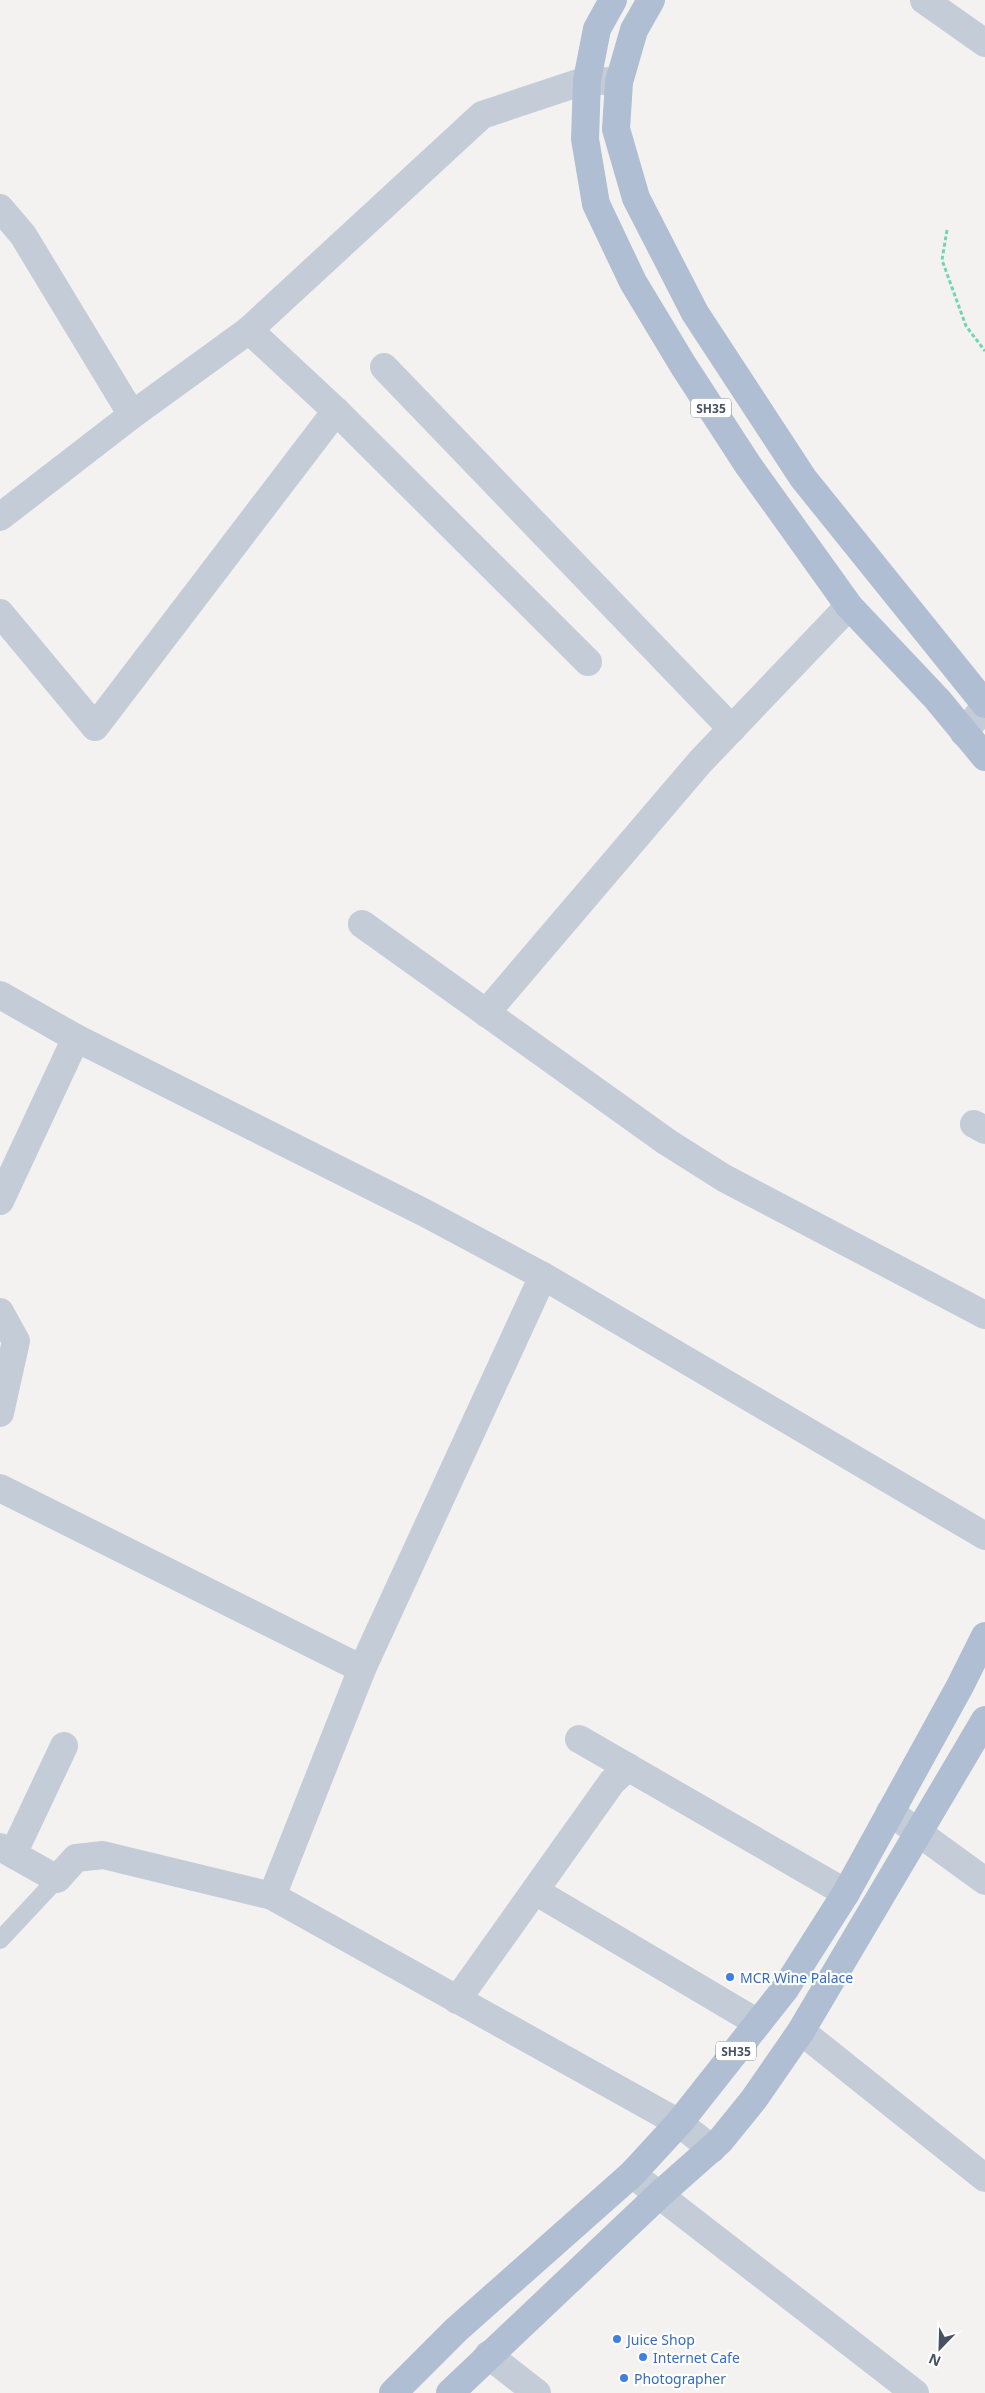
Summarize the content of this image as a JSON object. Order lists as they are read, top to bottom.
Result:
{
  "streets": {
    "main road": ["SH35"]
  },
  "places": [
    "MCR Wine Palace",
    "Juice Shop",
    "Internet Cafe",
    "Photographer"
  ],
  "north": "bottom left"
}
